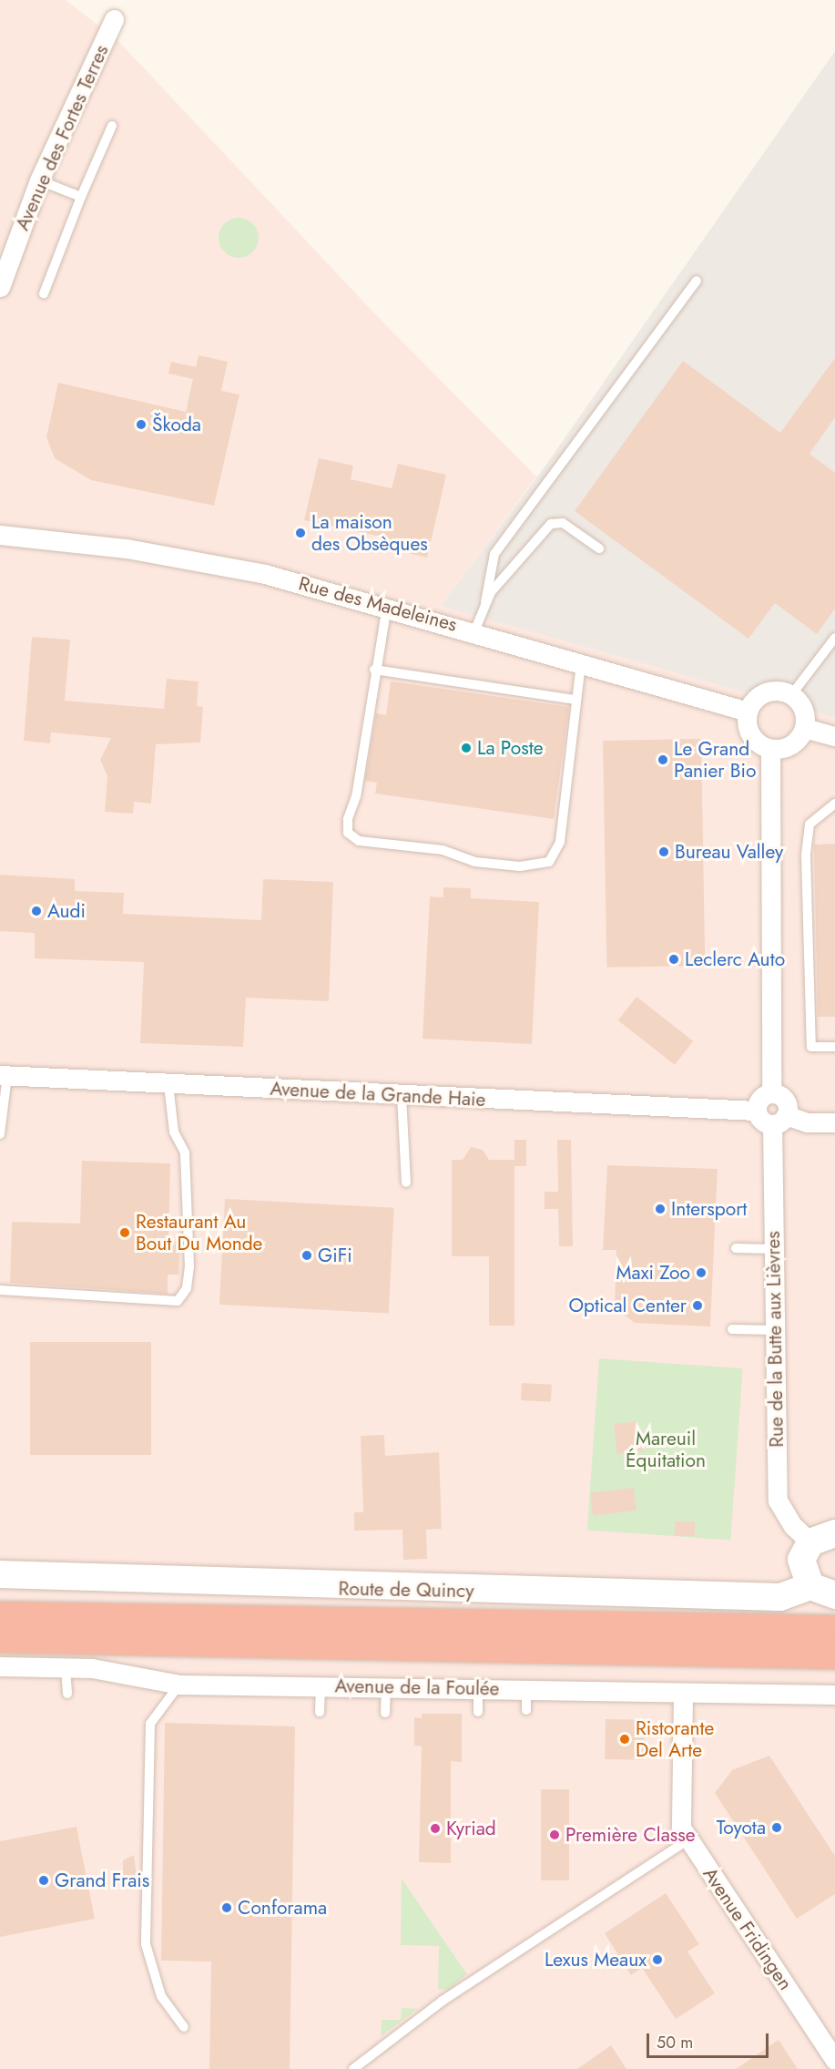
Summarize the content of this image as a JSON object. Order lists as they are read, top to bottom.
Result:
{
  "streets": {
    "street": [
      "Avenue des Fortes Terres",
      "Rue des Madeleines",
      "Avenue de la Grande Haie",
      "Rue de la Butte aux Lièvres",
      "Route de Quincy",
      "Avenue de la Foulée",
      "Avenue Fridingen"
    ]
  },
  "crossings": [
    ["Avenue de la Grande Haie", "Rue de la Butte aux Lièvres"],
    ["Avenue de la Foulée", "Avenue Fridingen"]
  ],
  "parks": ["Mareuil Équitation"],
  "places": [
    "Škoda",
    "La maison des Obsèques",
    "La Poste",
    "Le Grand Panier Bio",
    "Bureau Valley",
    "Audi",
    "Leclerc Auto",
    "Intersport",
    "Restaurant Au Bout Du Monde",
    "GiFi",
    "Maxi Zoo",
    "Optical Center",
    "Ristorante Del Arte",
    "Toyota",
    "Kyriad",
    "Première Classe",
    "Grand Frais",
    "Conforama",
    "Lexus Meaux"
  ],
  "scale_bar": "50 m"
}
